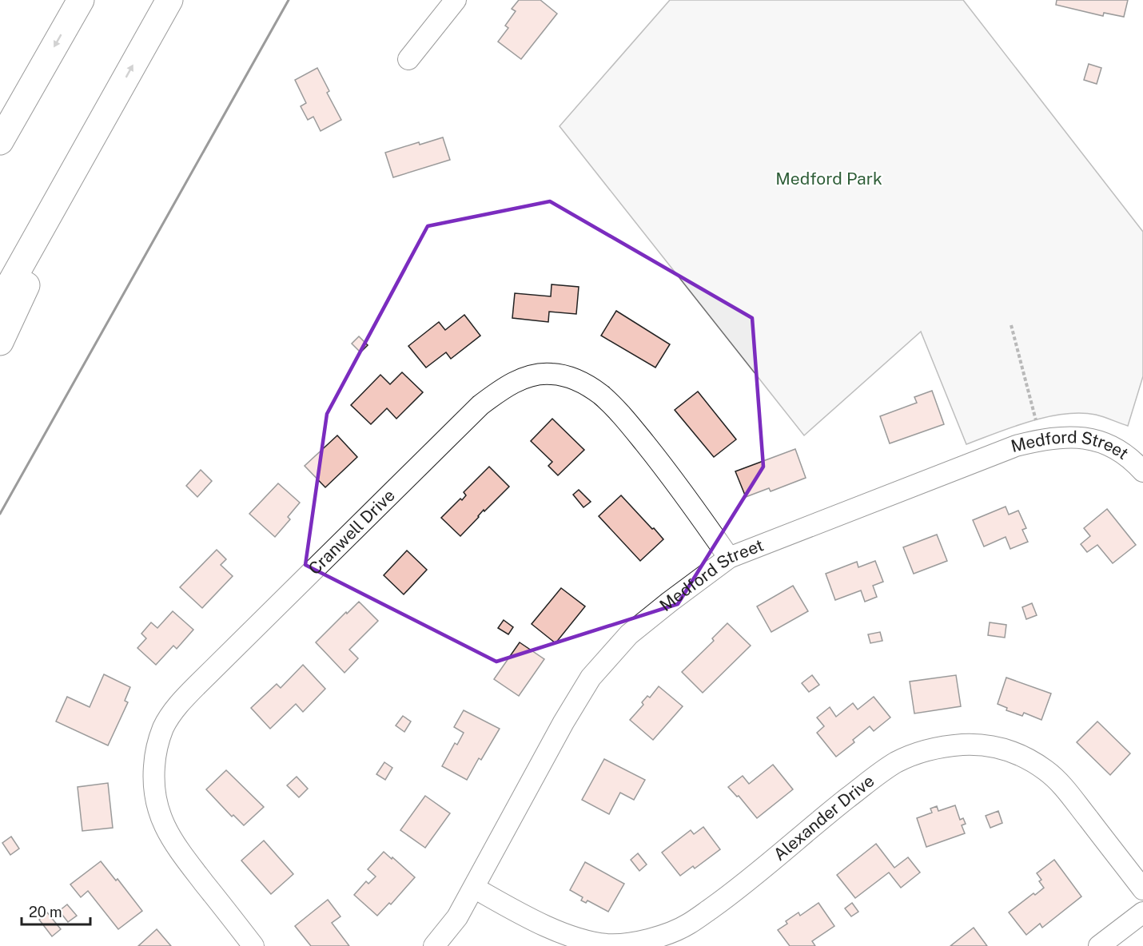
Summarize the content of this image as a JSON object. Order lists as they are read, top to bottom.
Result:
{
  "streets": {
    "street": ["Medford Street", "Cranwell Drive", "Alexander Drive"]
  },
  "crossings": [
    ["Medford Street", "Cranwell Drive"],
    ["Medford Street", "Alexander Drive"]
  ],
  "parks": ["Medford Park"],
  "scale_bar": "20 m"
}
